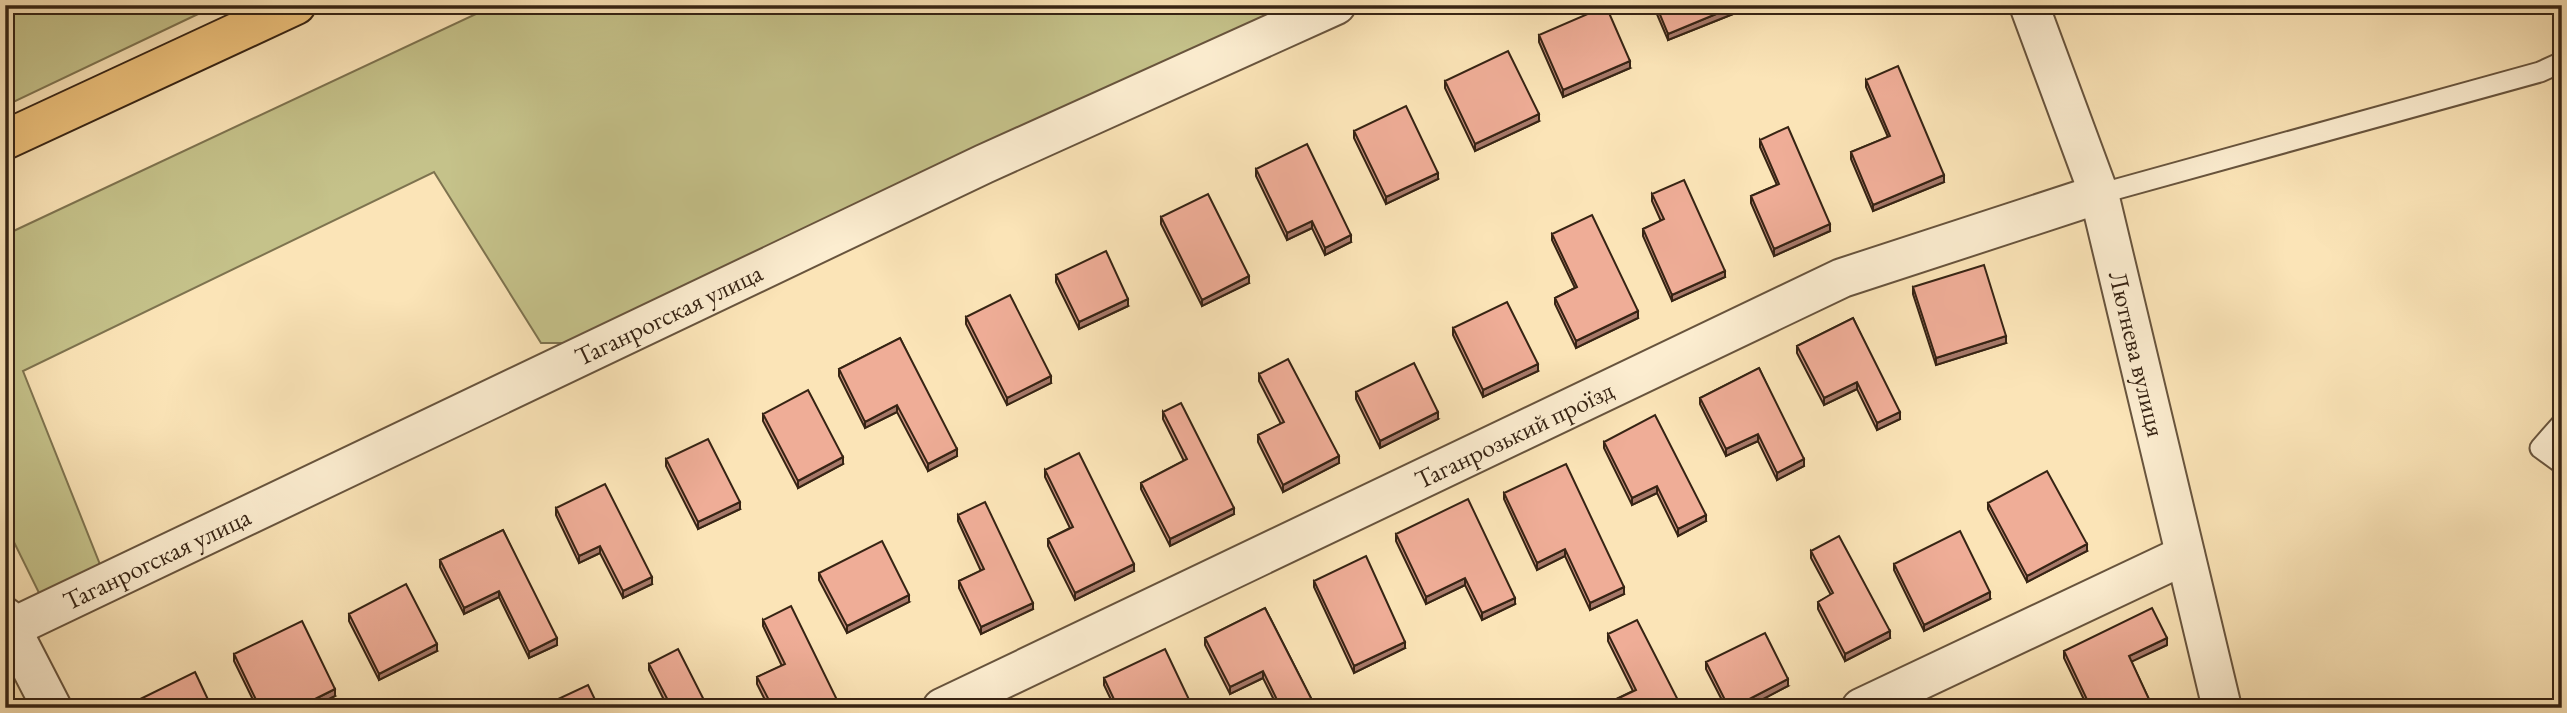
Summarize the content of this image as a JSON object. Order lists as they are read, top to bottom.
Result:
{
  "streets": {
    "street": ["Таганрогская улица", "Лютнева вулиця", "Таганрозький проїзд"]
  },
  "crossings": [
    ["Лютнева вулиця", "Таганрозький проїзд"]
  ]
}
